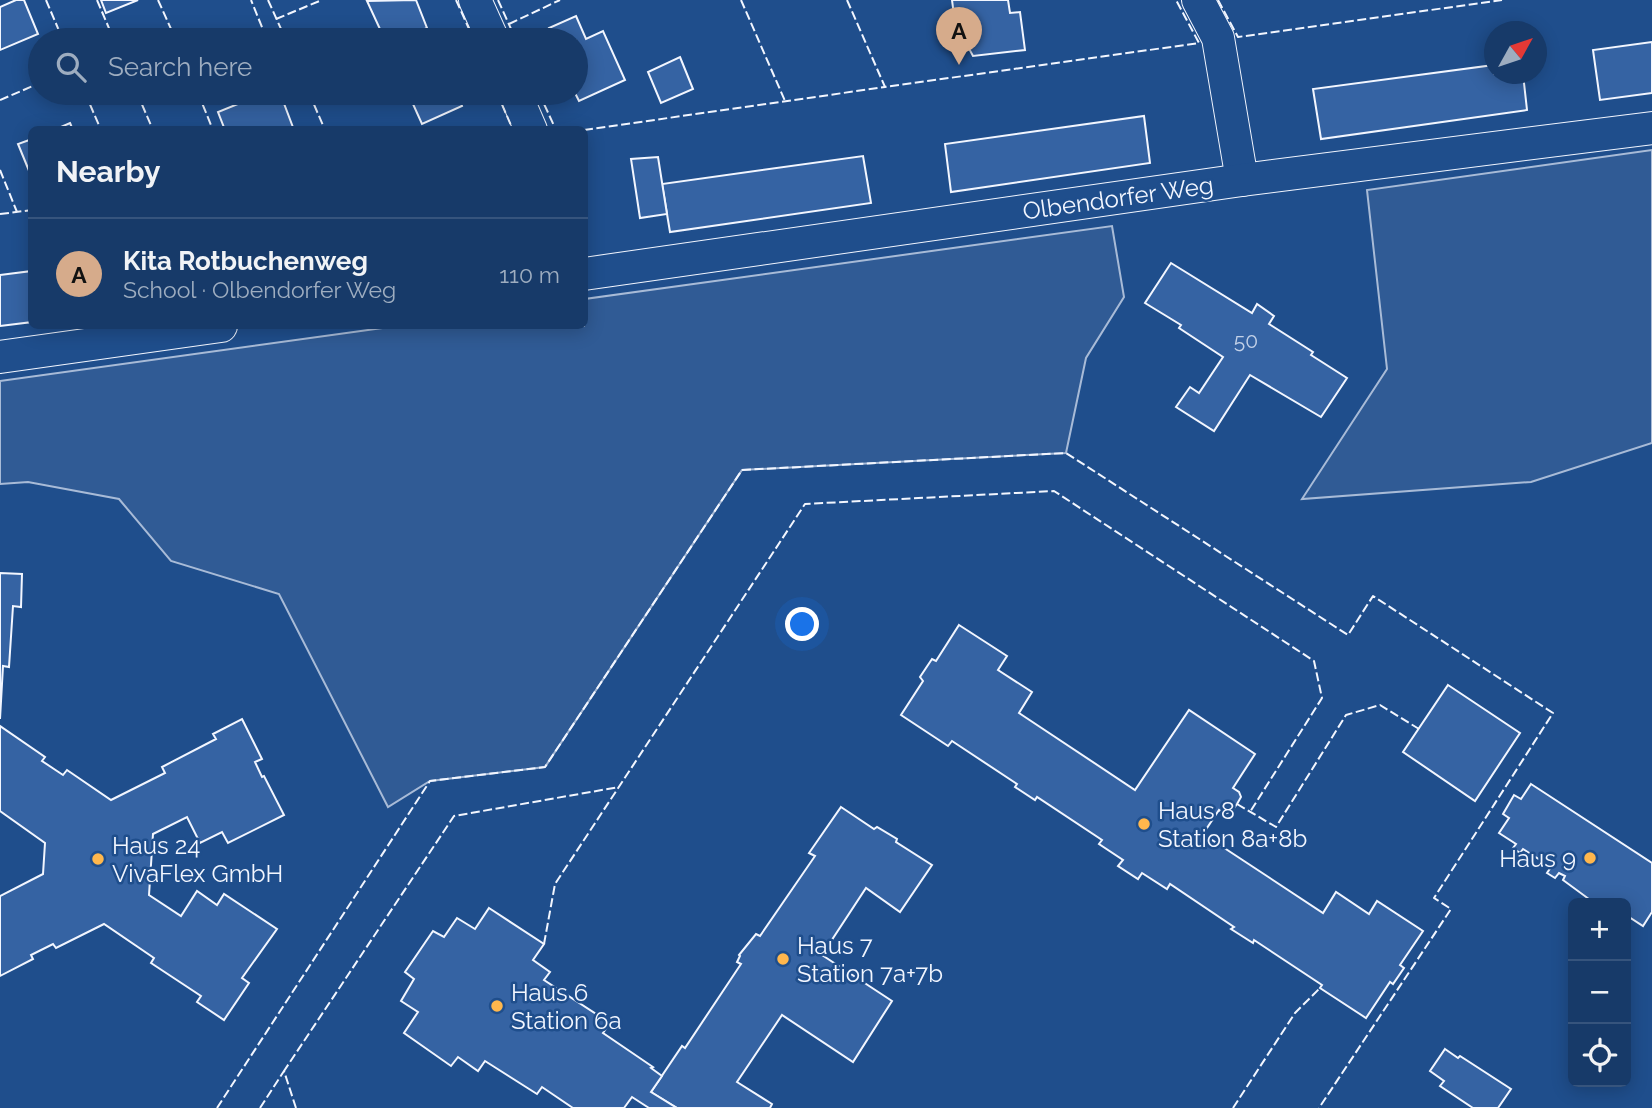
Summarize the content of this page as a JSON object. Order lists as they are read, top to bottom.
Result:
{
  "streets": {
    "street": ["Olbendorfer Weg"]
  },
  "places": [
    "Haus 8 Station 8a+8b",
    "Haus 9",
    "Haus 24 VivaFlex GmbH",
    "Haus 7 Station 7a+7b",
    "Haus 6 Station 6a"
  ],
  "house_numbers": ["50"],
  "north": "top right",
  "page": {
    "pins": "A",
    "search": "Search here",
    "heading": "Nearby",
    "list": [
      {
        "mark": "A",
        "name": "Kita Rotbuchenweg",
        "note": "School · Olbendorfer Weg",
        "value": "110 m"
      }
    ],
    "map_buttons": ["+", "−"]
  }
}
